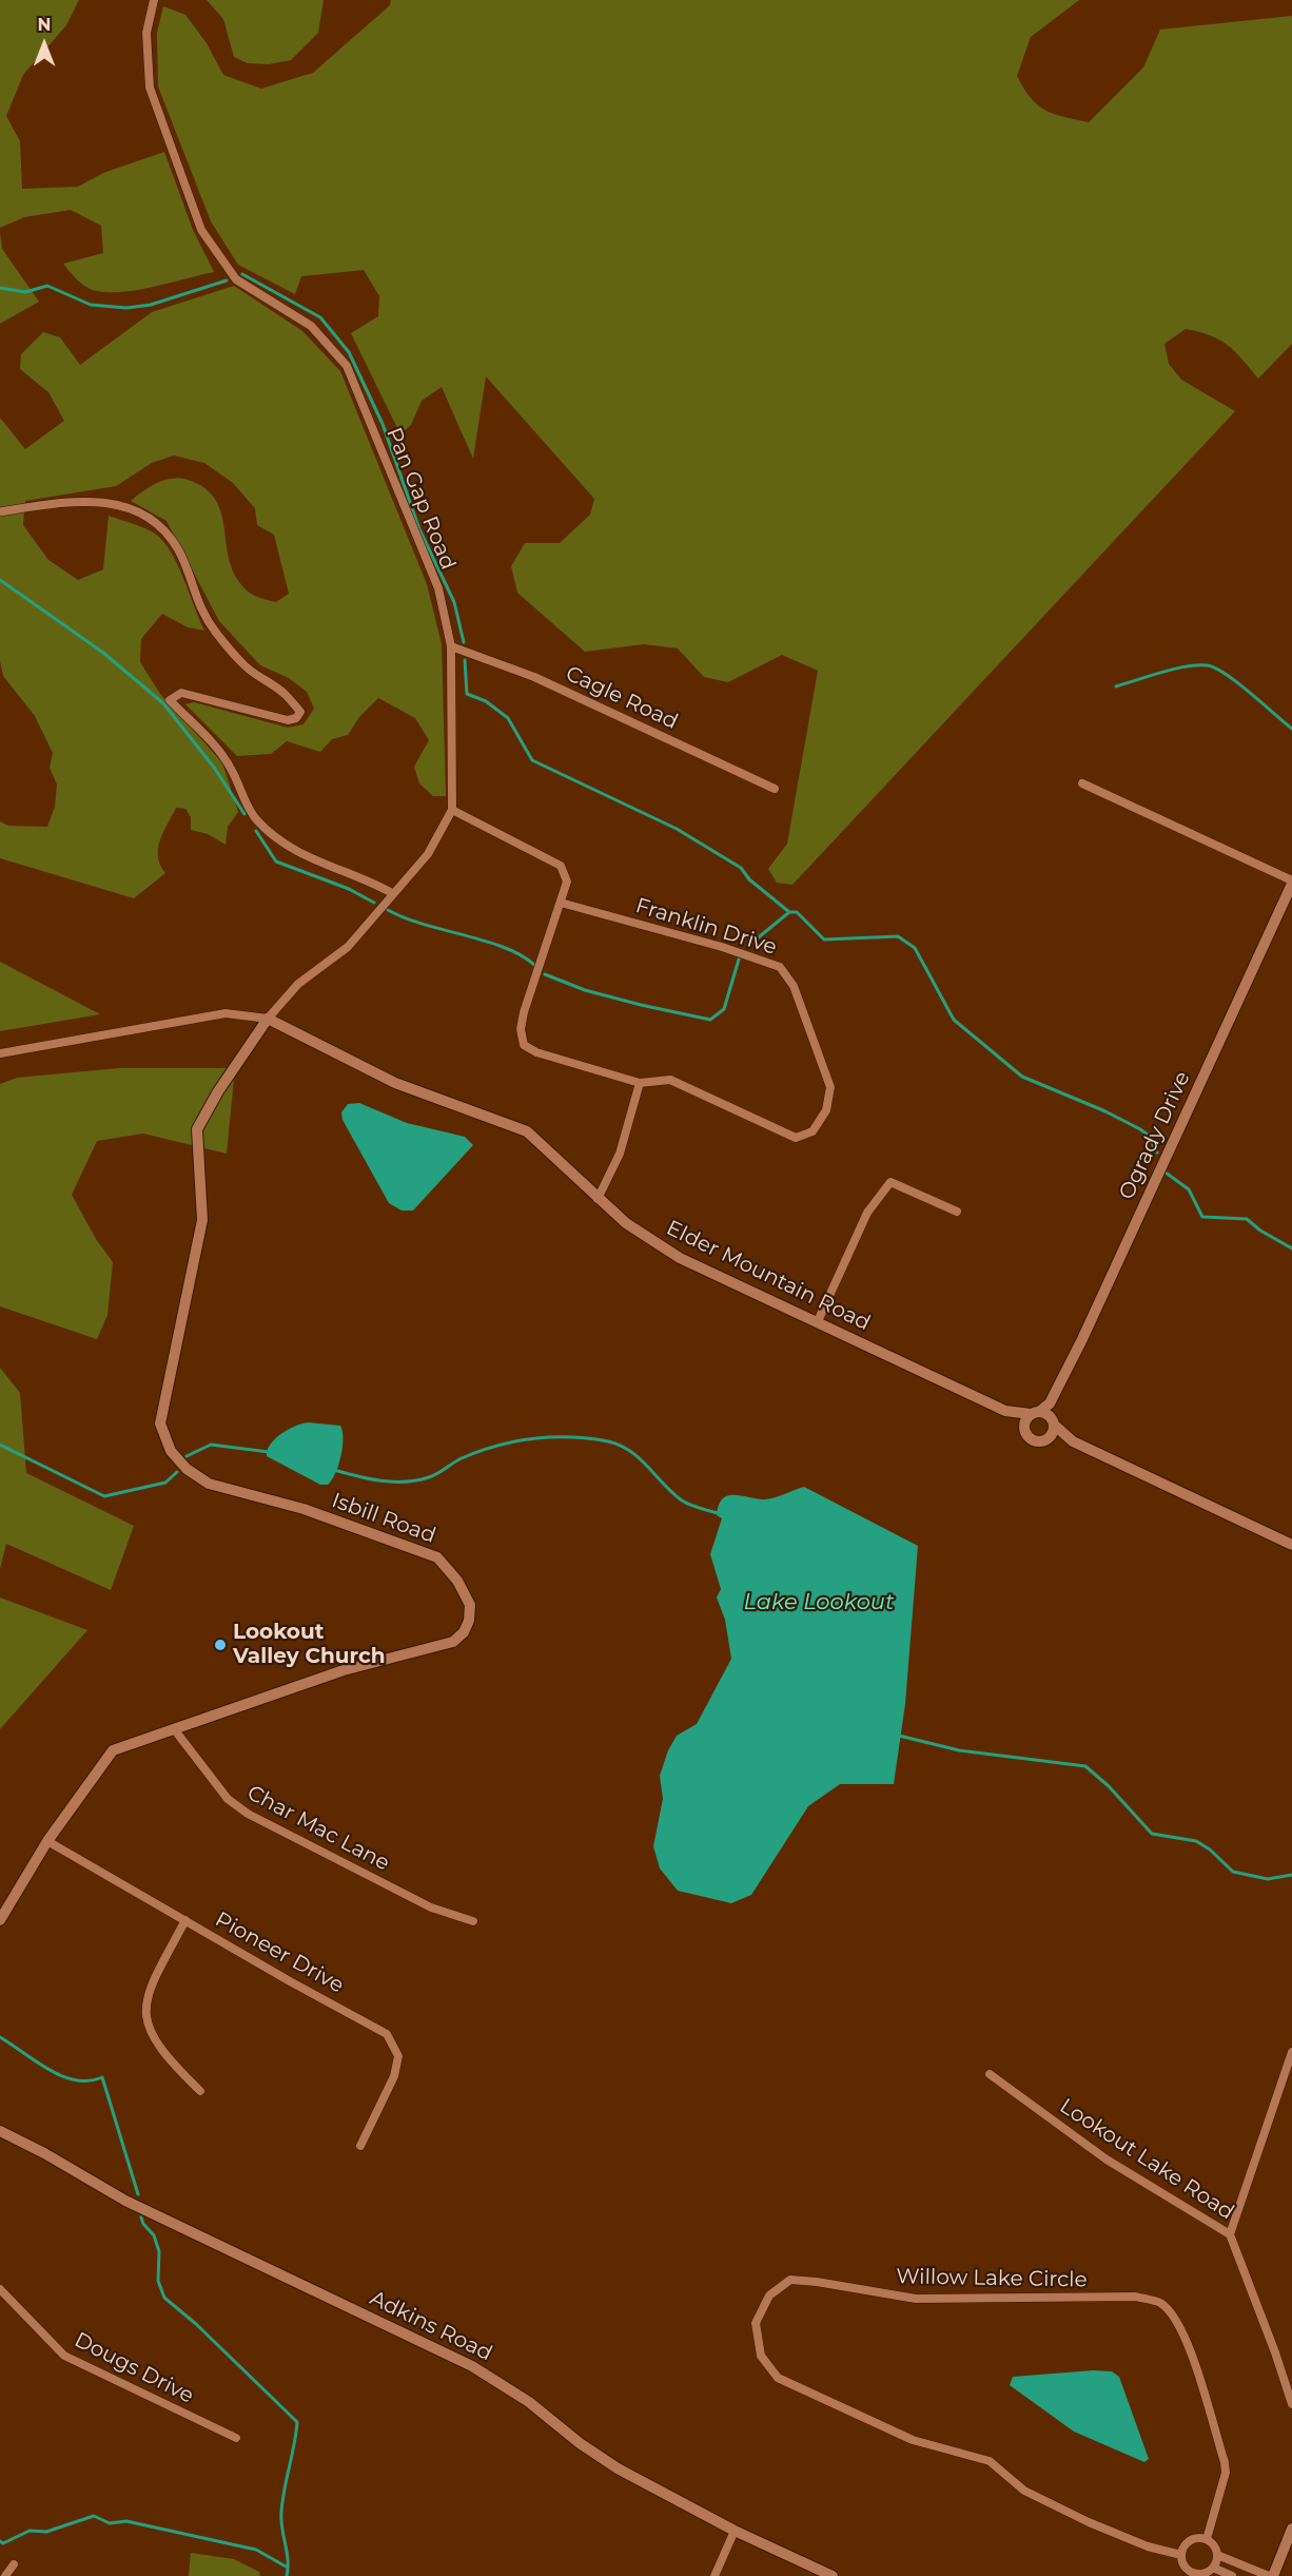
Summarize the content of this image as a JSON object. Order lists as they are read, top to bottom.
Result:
{
  "streets": {
    "street": [
      "Pan Gap Road",
      "Cagle Road",
      "Franklin Drive",
      "Ogrady Drive",
      "Elder Mountain Road",
      "Isbill Road",
      "Char Mac Lane",
      "Pioneer Drive",
      "Lookout Lake Road",
      "Willow Lake Circle",
      "Adkins Road",
      "Dougs Drive"
    ]
  },
  "crossings": [
    ["Pan Gap Road", "Cagle Road"],
    ["Pan Gap Road", "Elder Mountain Road"],
    ["Pan Gap Road", "Isbill Road"],
    ["Ogrady Drive", "Elder Mountain Road"],
    ["Elder Mountain Road", "Isbill Road"],
    ["Isbill Road", "Char Mac Lane"],
    ["Isbill Road", "Pioneer Drive"]
  ],
  "water": ["Lake Lookout"],
  "places": ["Lookout Valley Church"],
  "north": "top"
}
